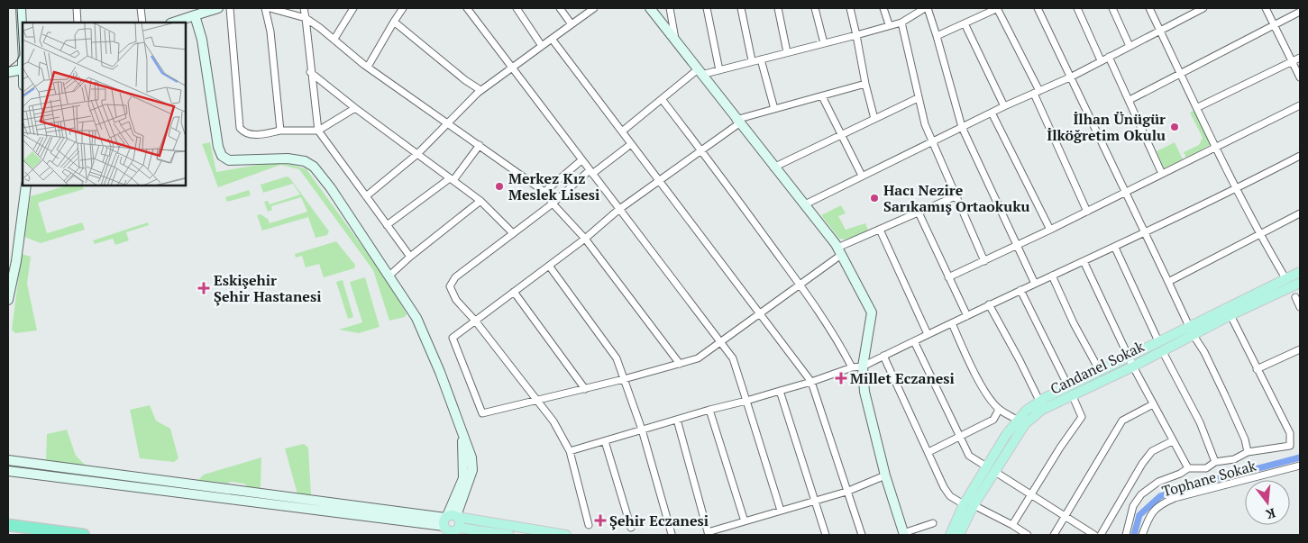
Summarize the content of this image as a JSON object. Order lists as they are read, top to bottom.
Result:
{
  "streets": {
    "main road": ["Candanel Sokak"],
    "street": ["Tophane Sokak"]
  },
  "places": {
    "other": ["İlhan Ünügür İlköğretim Okulu", "Merkez Kız Meslek Lisesi", "Hacı Nezire Sarıkamış Ortaokuku"],
    "health": ["Eskişehir Şehir Hastanesi", "Millet Eczanesi", "Şehir Eczanesi"]
  },
  "north": "bottom"
}
